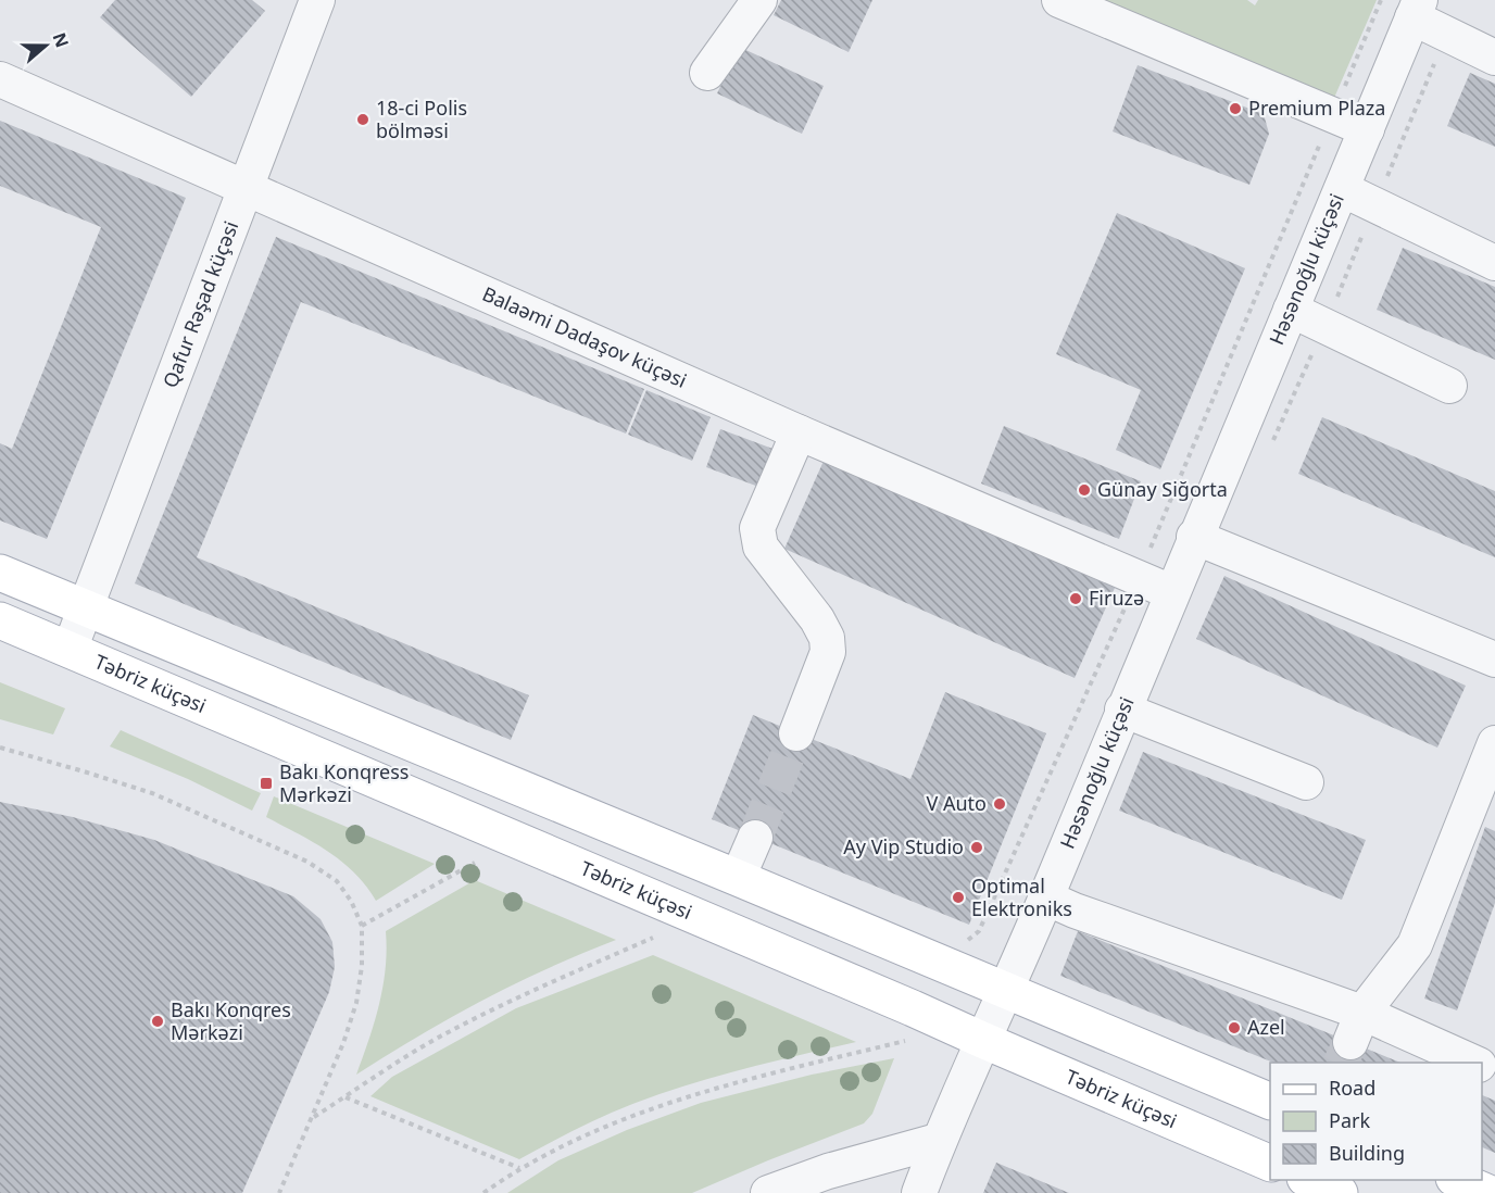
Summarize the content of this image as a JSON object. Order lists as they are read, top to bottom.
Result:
{
  "streets": {
    "main road": ["Təbriz küçəsi"],
    "street": ["Həsənoğlu küçəsi", "Qafur Rəşad küçəsi", "Balaəmi Dadaşov küçəsi"]
  },
  "crossings": [
    ["Həsənoğlu küçəsi", "Balaəmi Dadaşov küçəsi"],
    ["Həsənoğlu küçəsi", "Təbriz küçəsi"],
    ["Qafur Rəşad küçəsi", "Balaəmi Dadaşov küçəsi"],
    ["Qafur Rəşad küçəsi", "Təbriz küçəsi"]
  ],
  "places": {
    "other": [
      "Premium Plaza",
      "18-ci Polis bölməsi",
      "Günay Siğorta",
      "Firuzə",
      "V Auto",
      "Ay Vip Studio",
      "Optimal Elektroniks",
      "Bakı Konqres Mərkəzi",
      "Azel"
    ],
    "transit": ["Bakı Konqress Mərkəzi"]
  },
  "legend": ["Road", "Park", "Building"],
  "north": "right"
}
